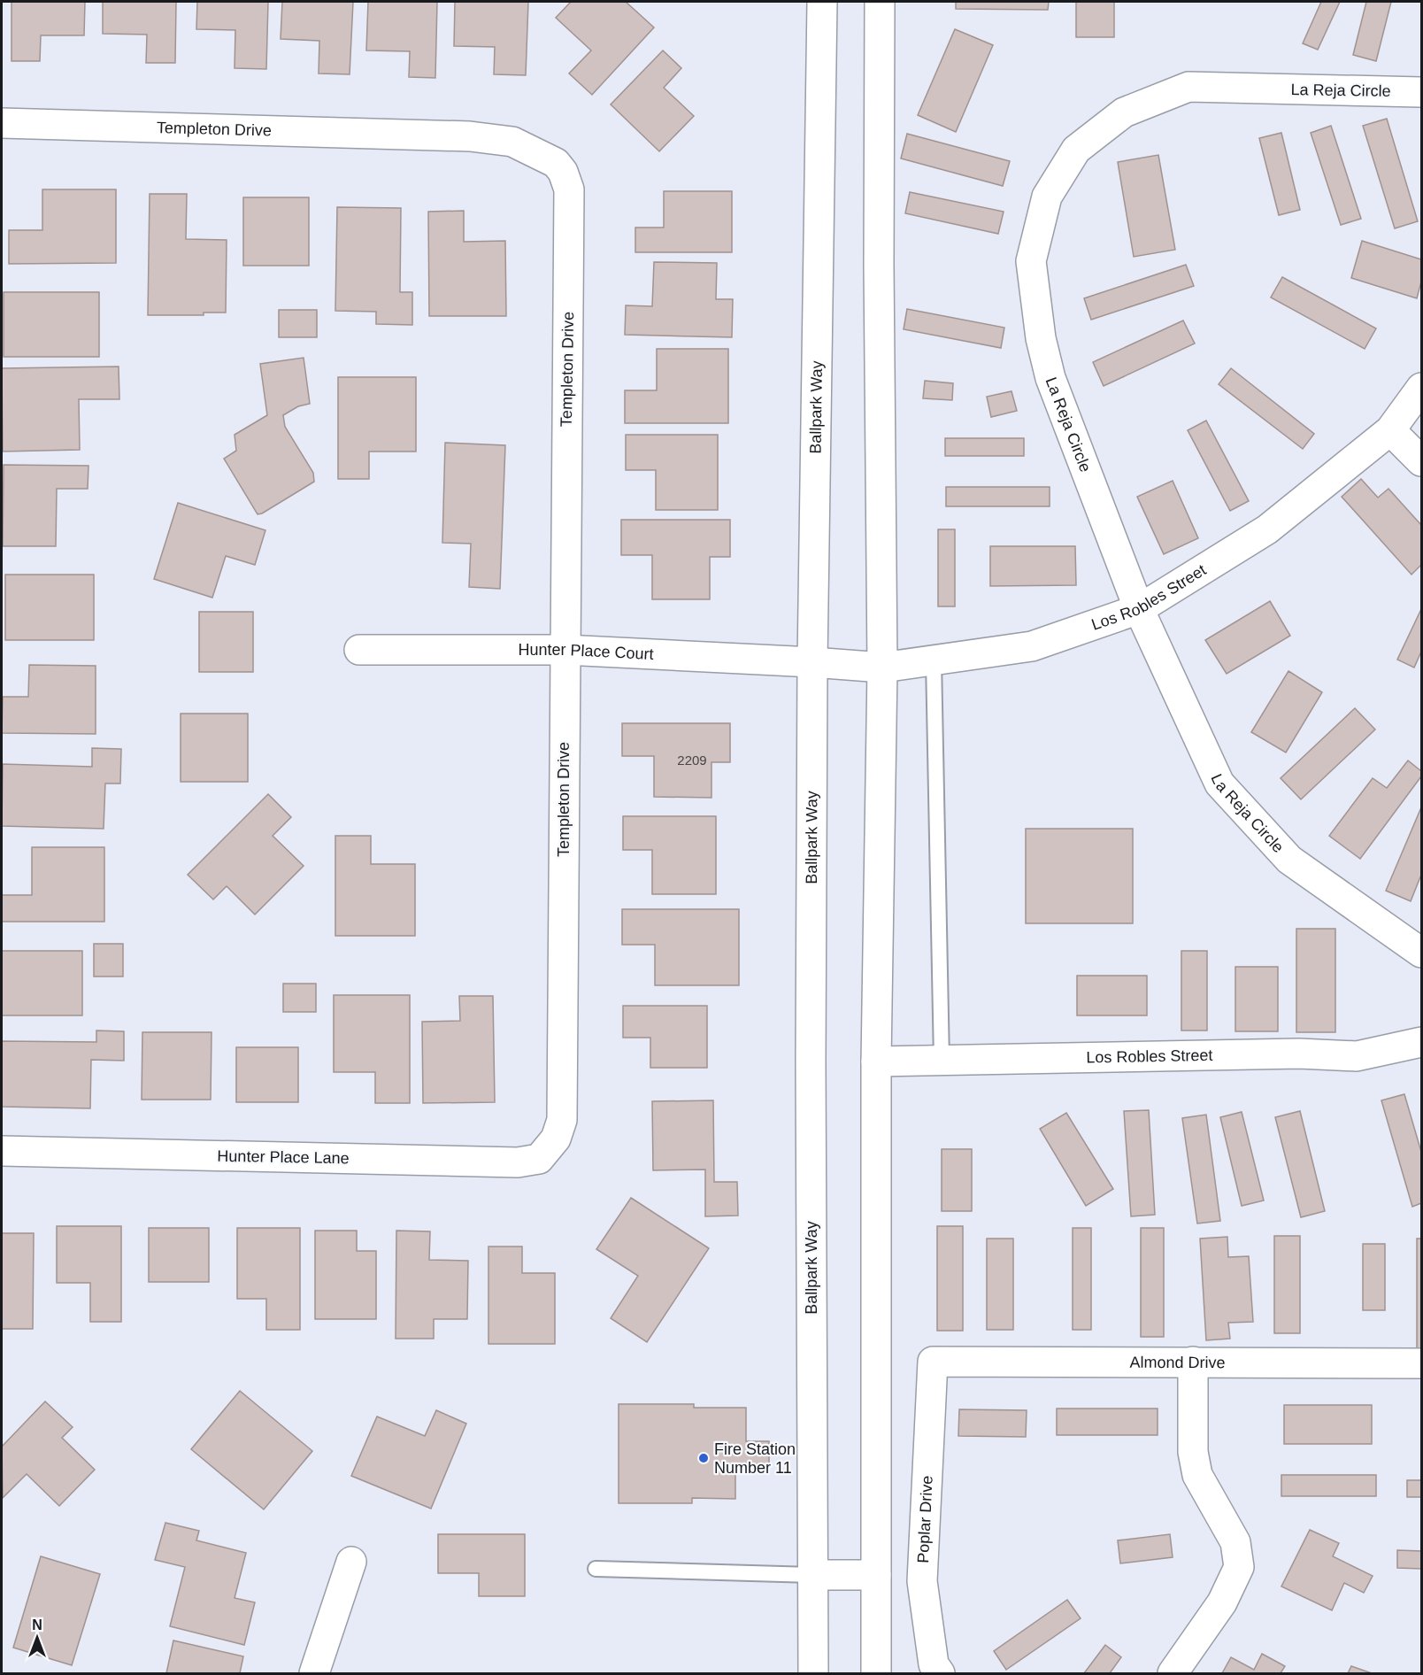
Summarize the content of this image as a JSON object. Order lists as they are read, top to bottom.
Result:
{
  "streets": {
    "street": [
      "La Reja Circle",
      "Templeton Drive",
      "Ballpark Way",
      "Los Robles Street",
      "Hunter Place Court",
      "Hunter Place Lane",
      "Almond Drive",
      "Poplar Drive"
    ]
  },
  "crossings": [
    ["La Reja Circle", "Los Robles Street"],
    ["Templeton Drive", "Hunter Place Court"],
    ["Templeton Drive", "Hunter Place Lane"],
    ["Ballpark Way", "Los Robles Street"],
    ["Ballpark Way", "Hunter Place Court"],
    ["Los Robles Street", "Hunter Place Court"],
    ["Almond Drive", "Poplar Drive"]
  ],
  "places": ["Fire Station Number 11"],
  "house_numbers": ["2209"],
  "north": "top"
}
